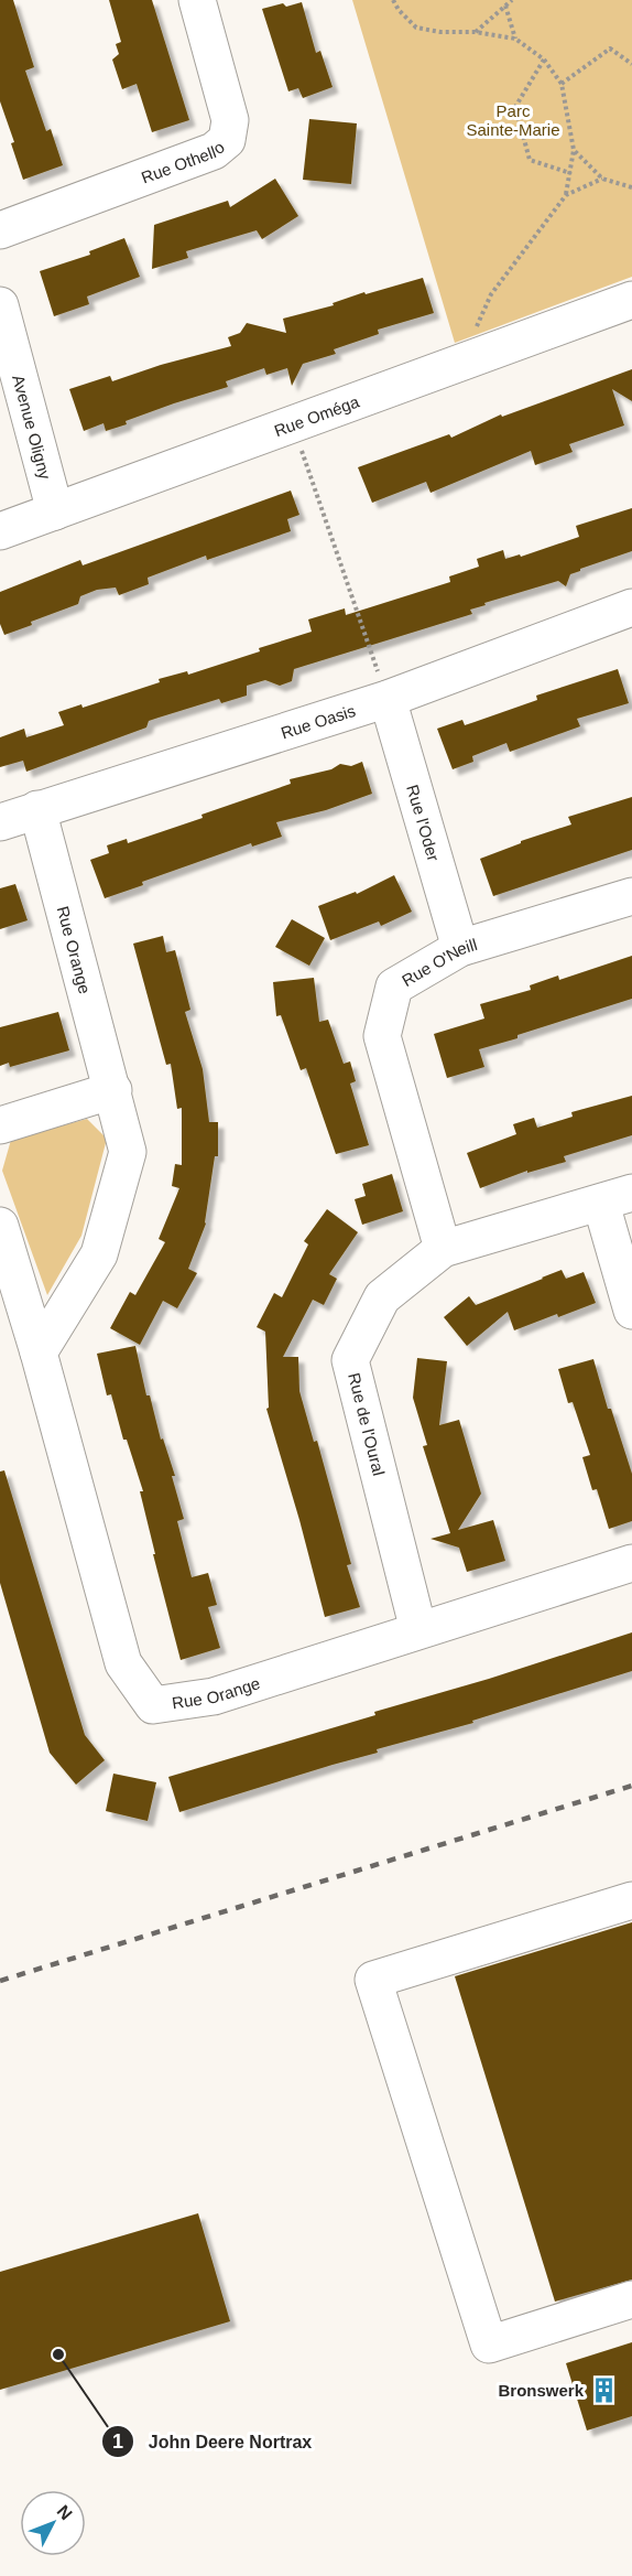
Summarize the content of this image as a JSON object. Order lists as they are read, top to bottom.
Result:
{
  "streets": {
    "street": [
      "Rue Othello",
      "Rue Oméga",
      "Avenue Oligny",
      "Rue Oasis",
      "Rue l'Oder",
      "Rue Orange",
      "Rue O'Neill",
      "Rue de l'Oural"
    ]
  },
  "crossings": [
    ["Rue Oméga", "Avenue Oligny"],
    ["Rue Oasis", "Rue l'Oder"],
    ["Rue Oasis", "Rue Orange"],
    ["Rue l'Oder", "Rue O'Neill"],
    ["Rue Orange", "Rue de l'Oural"],
    ["Rue O'Neill", "Rue de l'Oural"]
  ],
  "parks": ["Parc Sainte-Marie"],
  "places": {
    "other": ["John Deere Nortrax"],
    "building": ["Bronswerk"]
  },
  "north": "top right"
}
